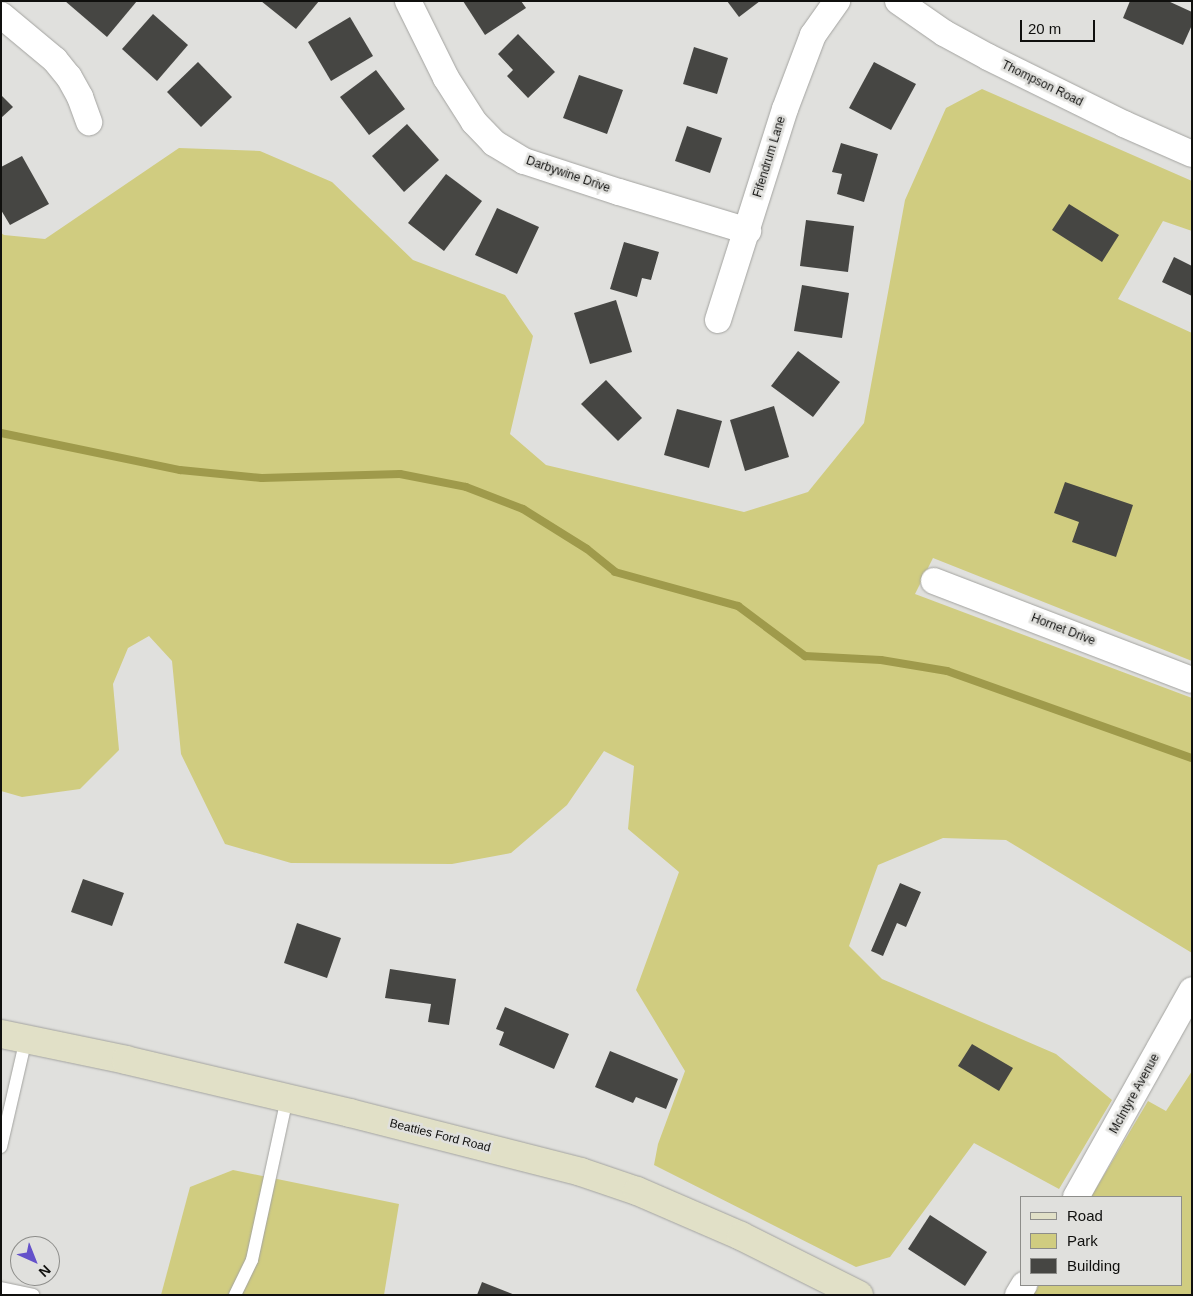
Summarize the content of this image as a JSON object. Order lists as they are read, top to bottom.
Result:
{
  "streets": {
    "main road": ["Beatties Ford Road"],
    "street": [
      "Thompson Road",
      "Fifendrum Lane",
      "Darbywine Drive",
      "Hornet Drive",
      "McIntyre Avenue"
    ]
  },
  "crossings": [
    ["Fifendrum Lane", "Darbywine Drive"]
  ],
  "legend": ["Road", "Park", "Building"],
  "scale_bar": "20 m",
  "north": "bottom right"
}
